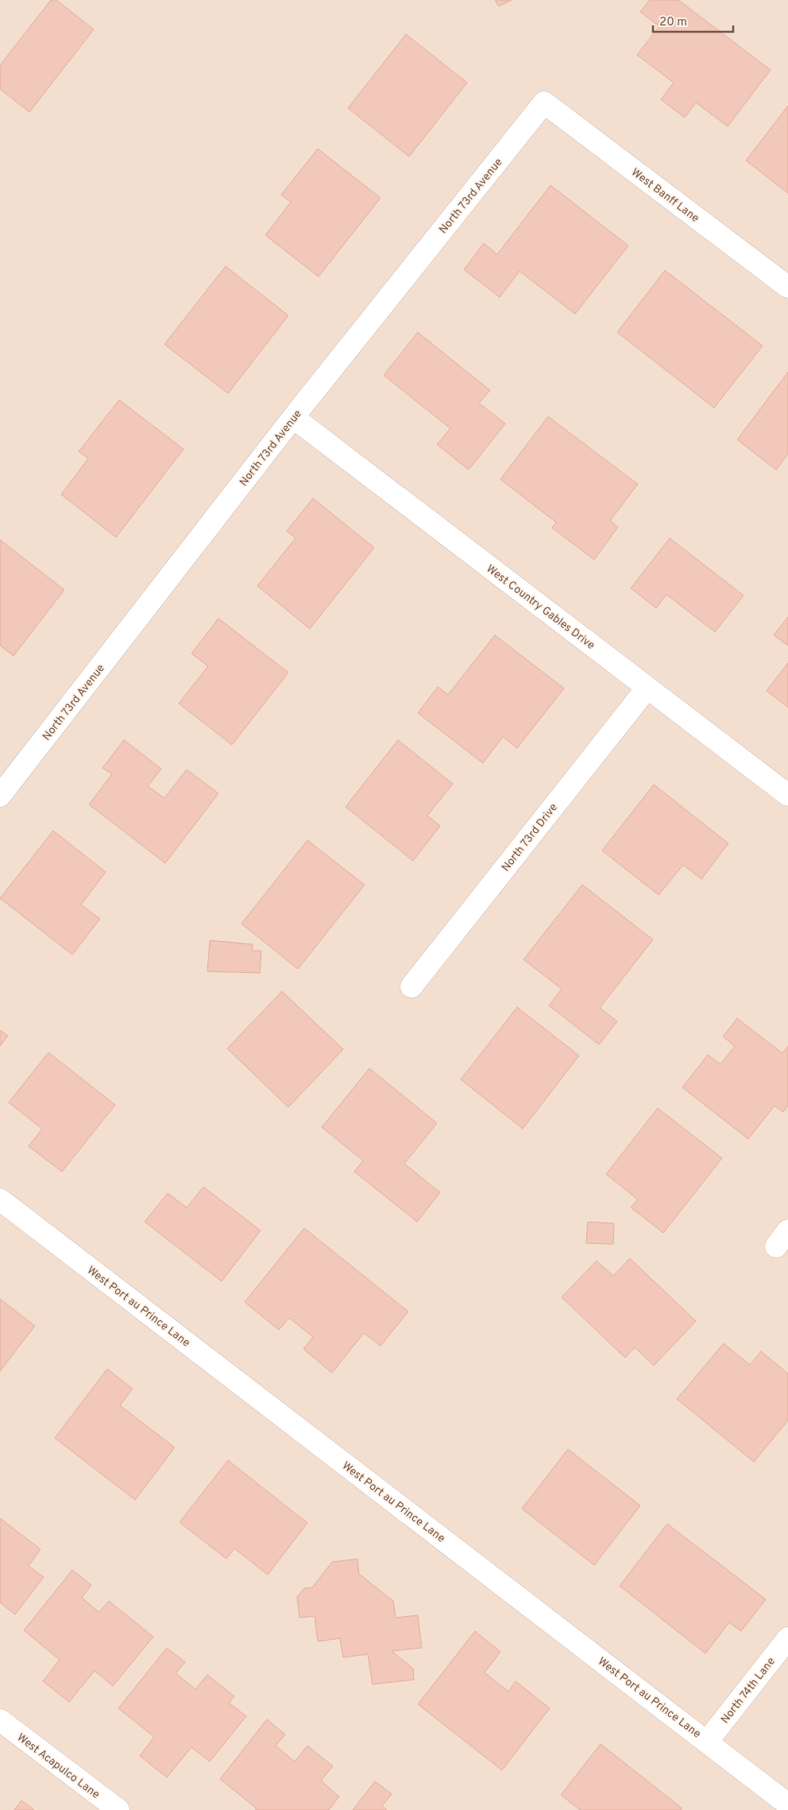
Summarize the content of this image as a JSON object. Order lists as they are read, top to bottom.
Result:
{
  "streets": {
    "street": [
      "West Banff Lane",
      "North 73rd Avenue",
      "West Country Gables Drive",
      "North 73rd Drive",
      "West Port au Prince Lane",
      "North 74th Lane",
      "West Acapulco Lane"
    ]
  },
  "crossings": [
    ["West Banff Lane", "North 73rd Avenue"],
    ["North 73rd Avenue", "West Country Gables Drive"],
    ["West Country Gables Drive", "North 73rd Drive"],
    ["West Port au Prince Lane", "North 74th Lane"]
  ],
  "scale_bar": "20 m"
}
